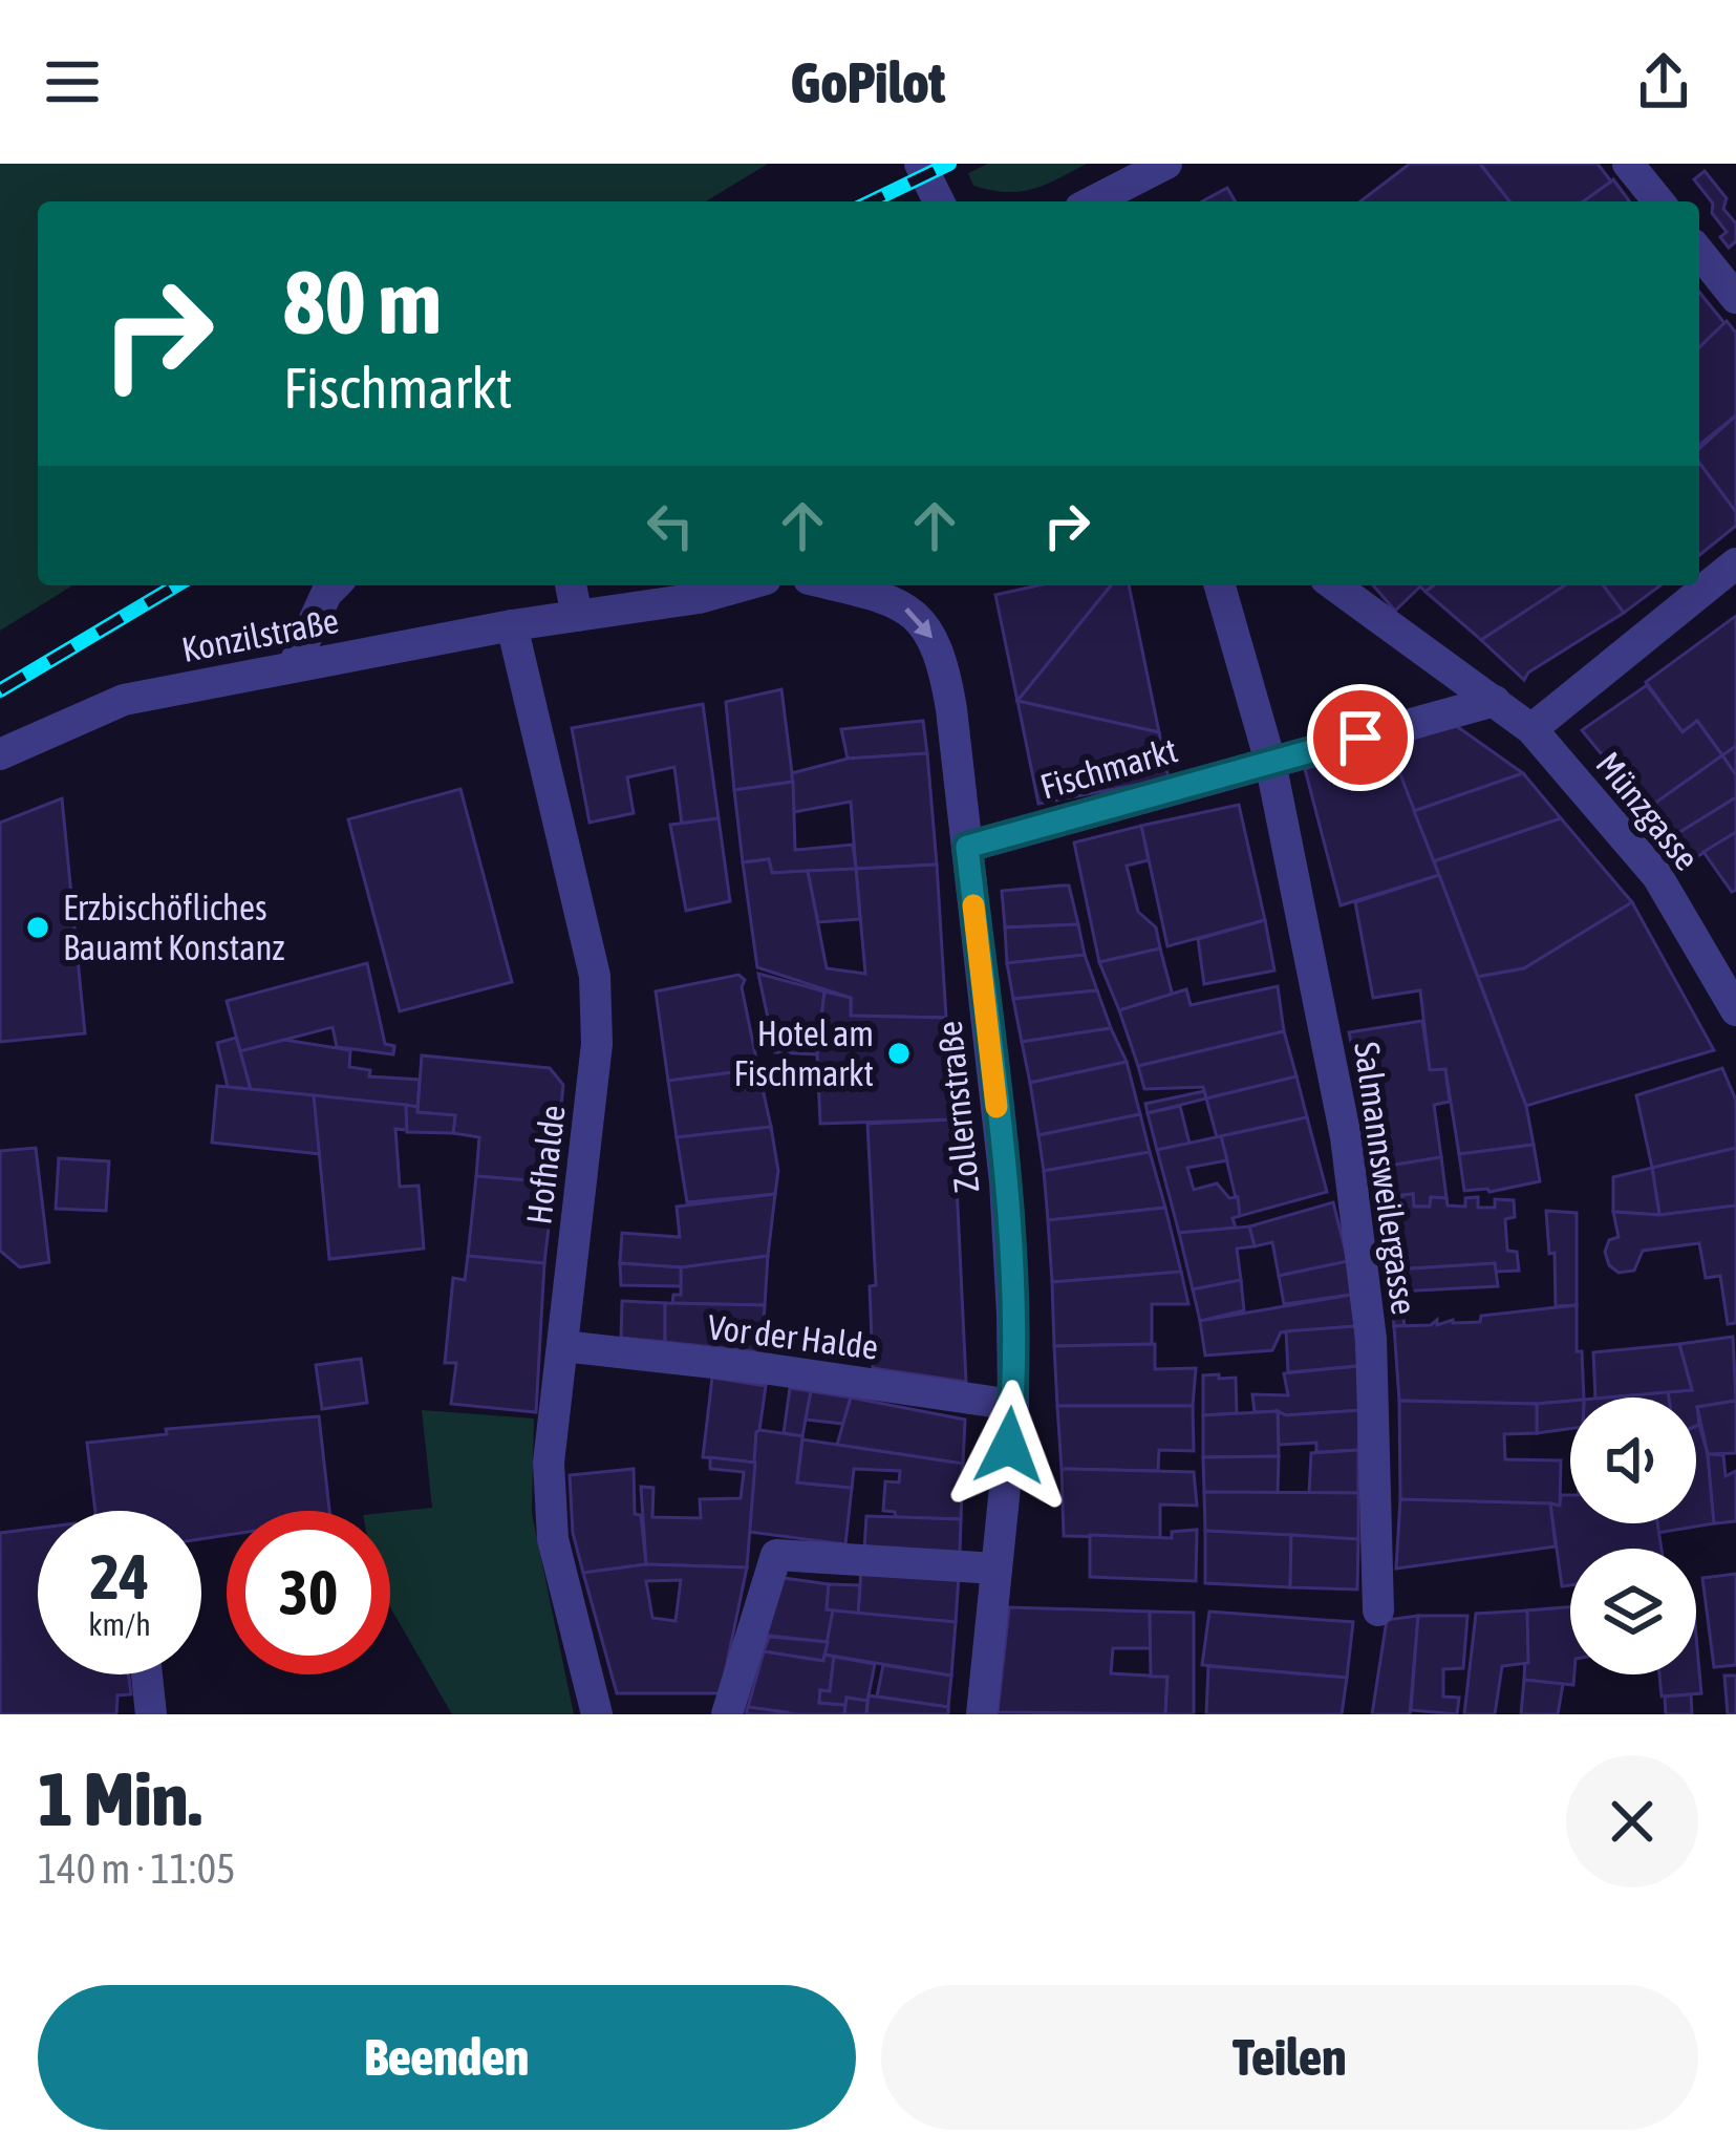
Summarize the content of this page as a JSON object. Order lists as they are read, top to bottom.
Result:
{
  "streets": {
    "street": [
      "Konzilstraße",
      "Fischmarkt",
      "Münzgasse",
      "Zollernstraße",
      "Hofhalde",
      "Salmannsweilergasse",
      "Vor der Halde"
    ]
  },
  "crossings": [
    ["Konzilstraße", "Hofhalde"],
    ["Fischmarkt", "Zollernstraße"],
    ["Fischmarkt", "Salmannsweilergasse"],
    ["Zollernstraße", "Vor der Halde"],
    ["Hofhalde", "Vor der Halde"]
  ],
  "places": ["Erzbischöfliches Bauamt Konstanz", "Hotel am Fischmarkt"],
  "page": {
    "header": "GoPilot",
    "turn": ["80 m", "Fischmarkt"],
    "speed": "24 km/h",
    "limit": "30",
    "heading": ["1 Min.", "140 m · 11:05"],
    "buttons": ["Beenden", "Teilen"]
  }
}
